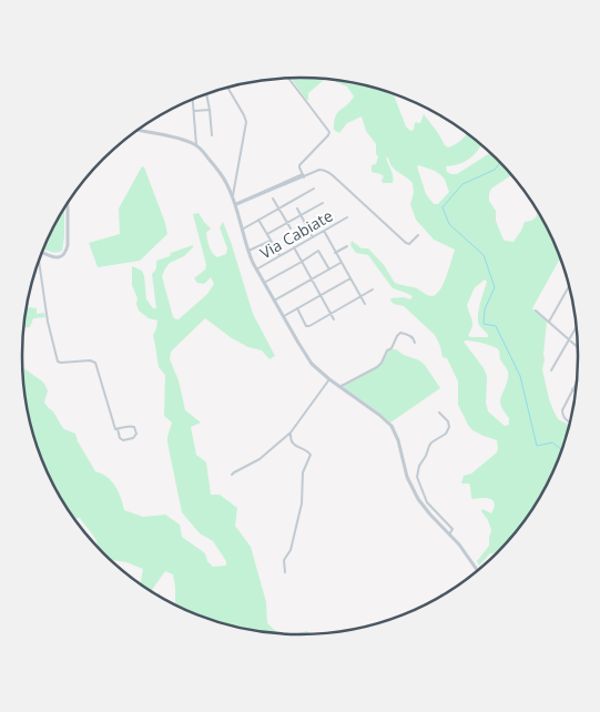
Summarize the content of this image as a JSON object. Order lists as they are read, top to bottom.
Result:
{
  "streets": {
    "street": ["Via Cabiate"]
  }
}
